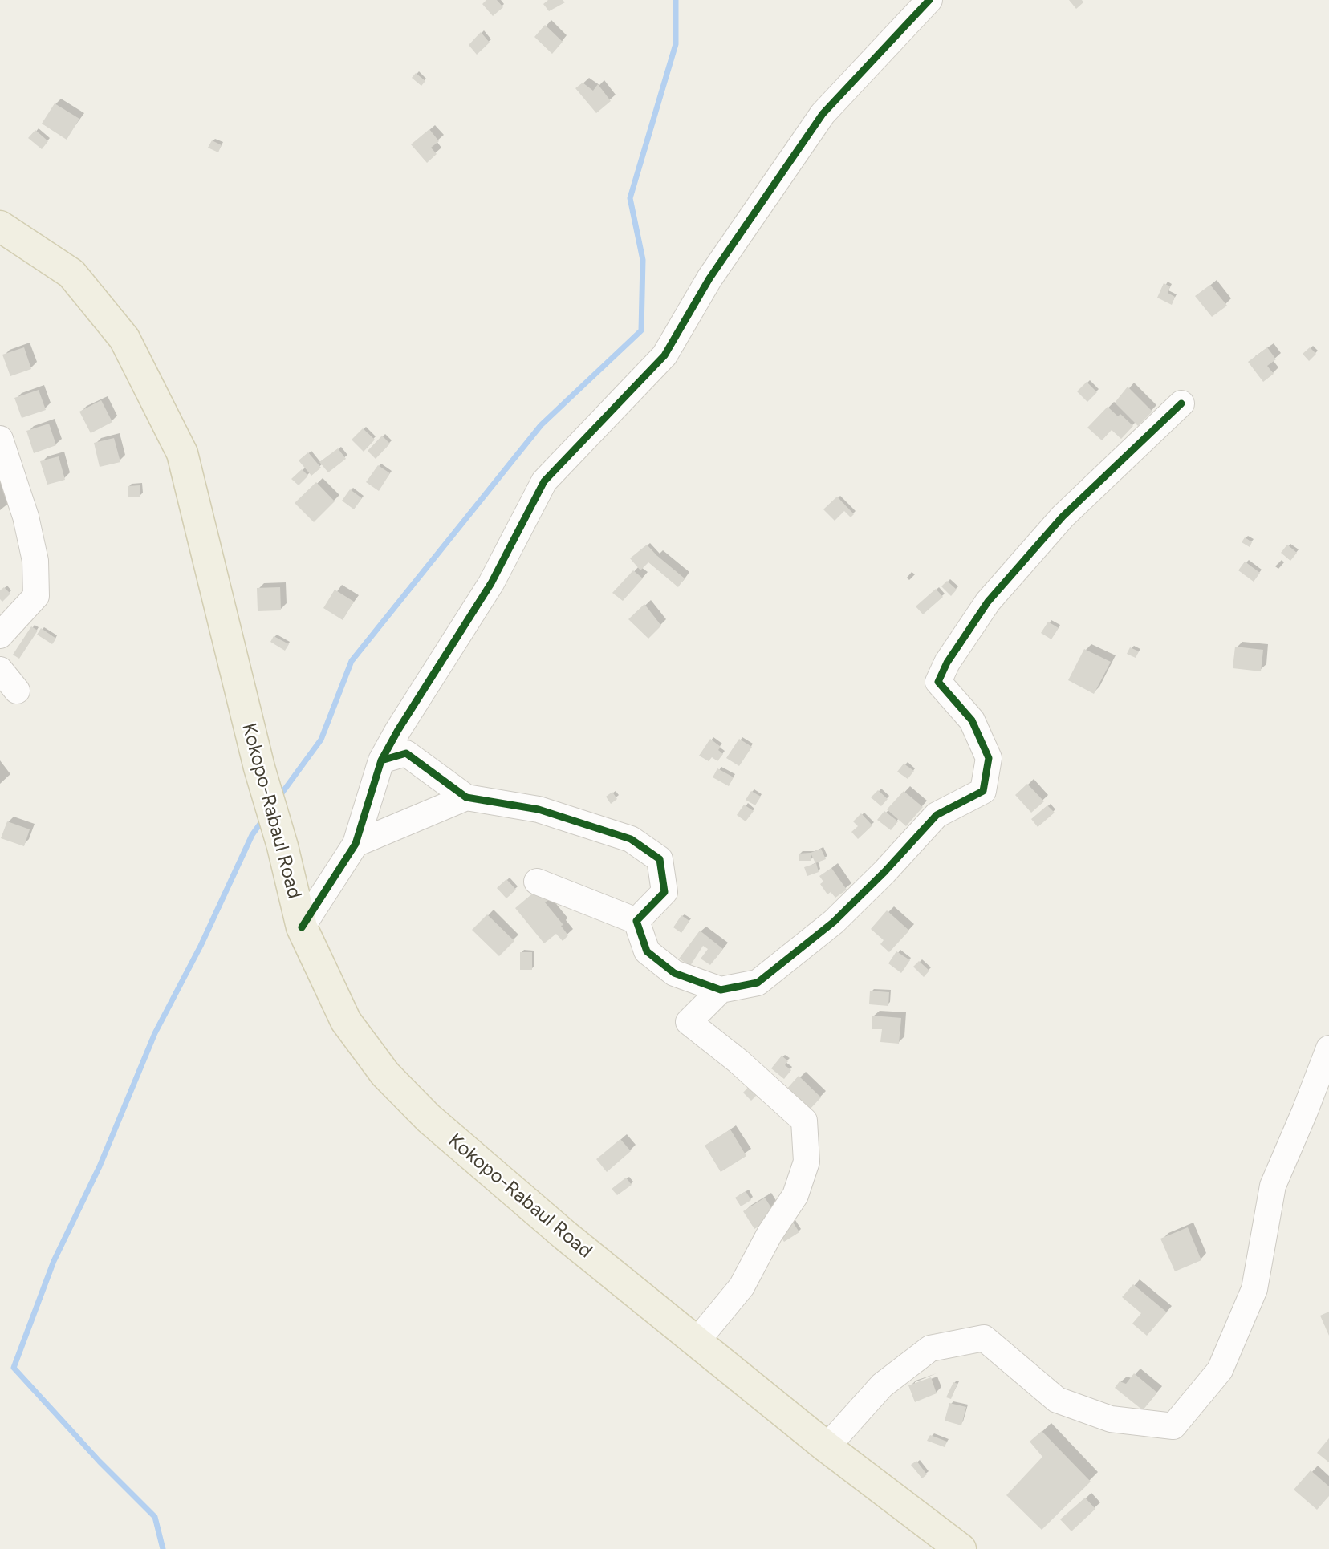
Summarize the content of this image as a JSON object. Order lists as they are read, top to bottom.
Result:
{
  "streets": {
    "main road": ["Kokopo-Rabaul Road"]
  }
}
